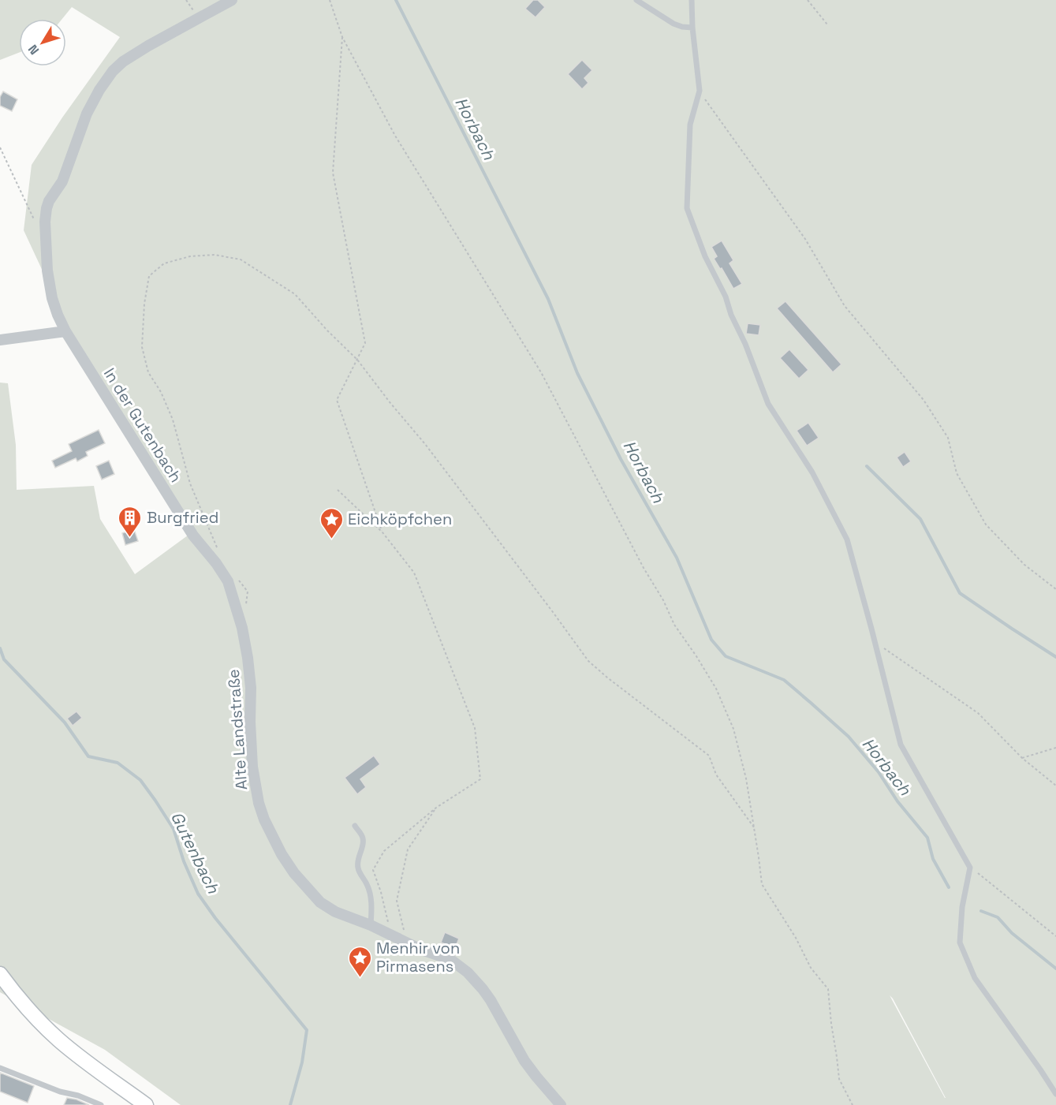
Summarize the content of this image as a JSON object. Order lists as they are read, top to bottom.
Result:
{
  "streets": {
    "street": ["In der Gutenbach", "Alte Landstraße"]
  },
  "crossings": [
    ["In der Gutenbach", "Alte Landstraße"]
  ],
  "water": ["Horbach", "Gutenbach"],
  "places": {
    "building": ["Burgfried"],
    "place": ["Eichköpfchen", "Menhir von Pirmasens"]
  },
  "north": "bottom left"
}
